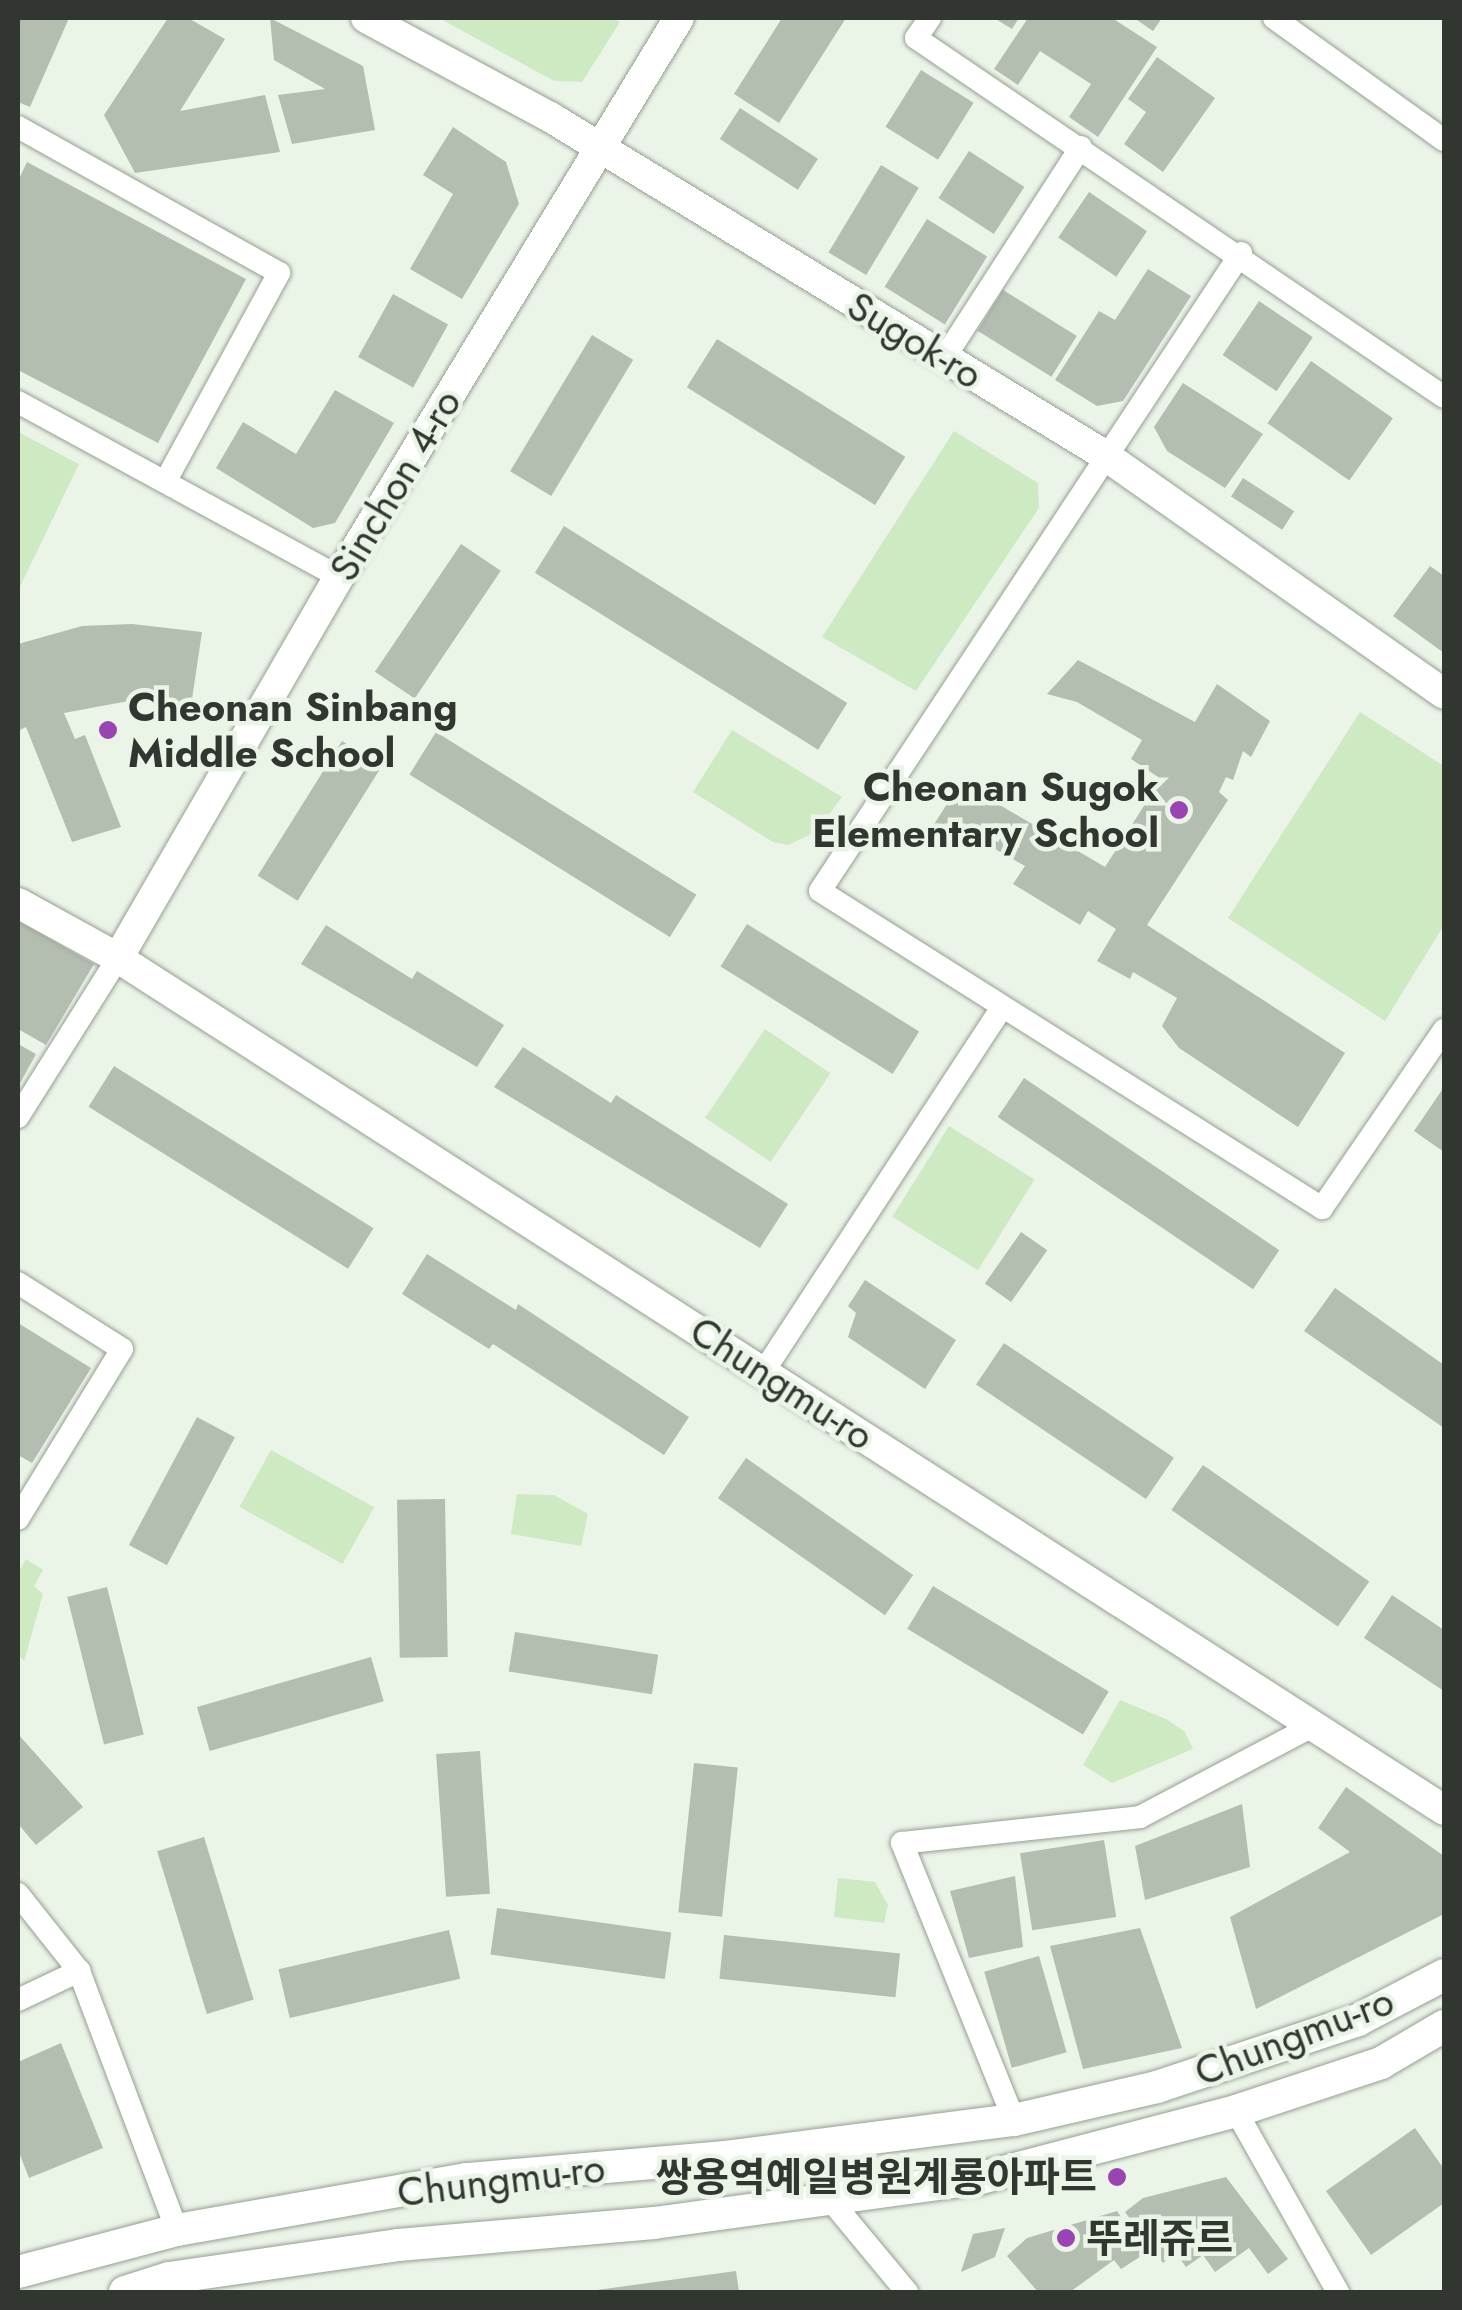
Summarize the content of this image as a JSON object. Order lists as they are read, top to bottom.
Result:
{
  "streets": {
    "main road": ["Chungmu-ro"],
    "street": ["Sugok-ro", "Sinchon 4-ro"]
  },
  "crossings": [
    ["Sugok-ro", "Sinchon 4-ro"],
    ["Sinchon 4-ro", "Chungmu-ro"]
  ],
  "places": [
    "Cheonan Sinbang Middle School",
    "Cheonan Sugok Elementary School",
    "쌍용역예일병원계룡아파트",
    "뚜레쥬르"
  ]
}
